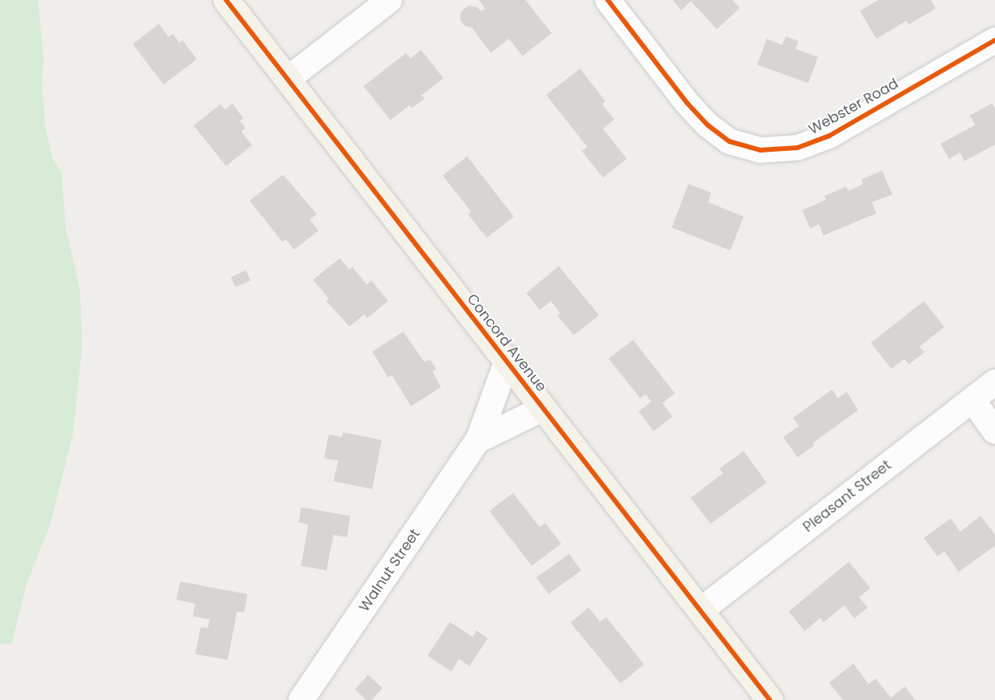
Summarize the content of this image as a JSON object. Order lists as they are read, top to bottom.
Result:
{
  "streets": {
    "main road": ["Concord Avenue"],
    "street": ["Webster Road", "Pleasant Street", "Walnut Street"]
  },
  "crossings": [
    ["Concord Avenue", "Pleasant Street"],
    ["Concord Avenue", "Walnut Street"]
  ]
}
